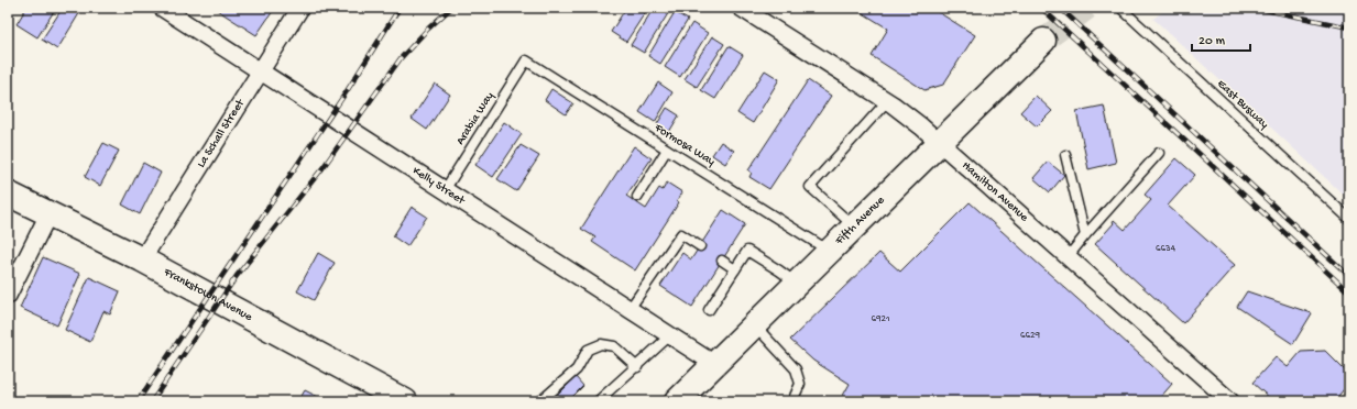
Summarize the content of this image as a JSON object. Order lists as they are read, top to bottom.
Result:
{
  "streets": {
    "main road": ["Fifth Avenue", "Frankstown Avenue"],
    "street": ["La Schall Street", "Kelly Street", "Hamilton Avenue"],
    "lane": ["East Busway", "Arabia Way", "Formosa Way"]
  },
  "crossings": [
    ["Arabia Way", "Formosa Way"],
    ["Arabia Way", "Kelly Street"],
    ["La Schall Street", "Kelly Street"],
    ["La Schall Street", "Frankstown Avenue"],
    ["Formosa Way", "Fifth Avenue"],
    ["Kelly Street", "Fifth Avenue"],
    ["Hamilton Avenue", "Fifth Avenue"]
  ],
  "house_numbers": ["6634", "6921", "6629"],
  "scale_bar": "20 m"
}
